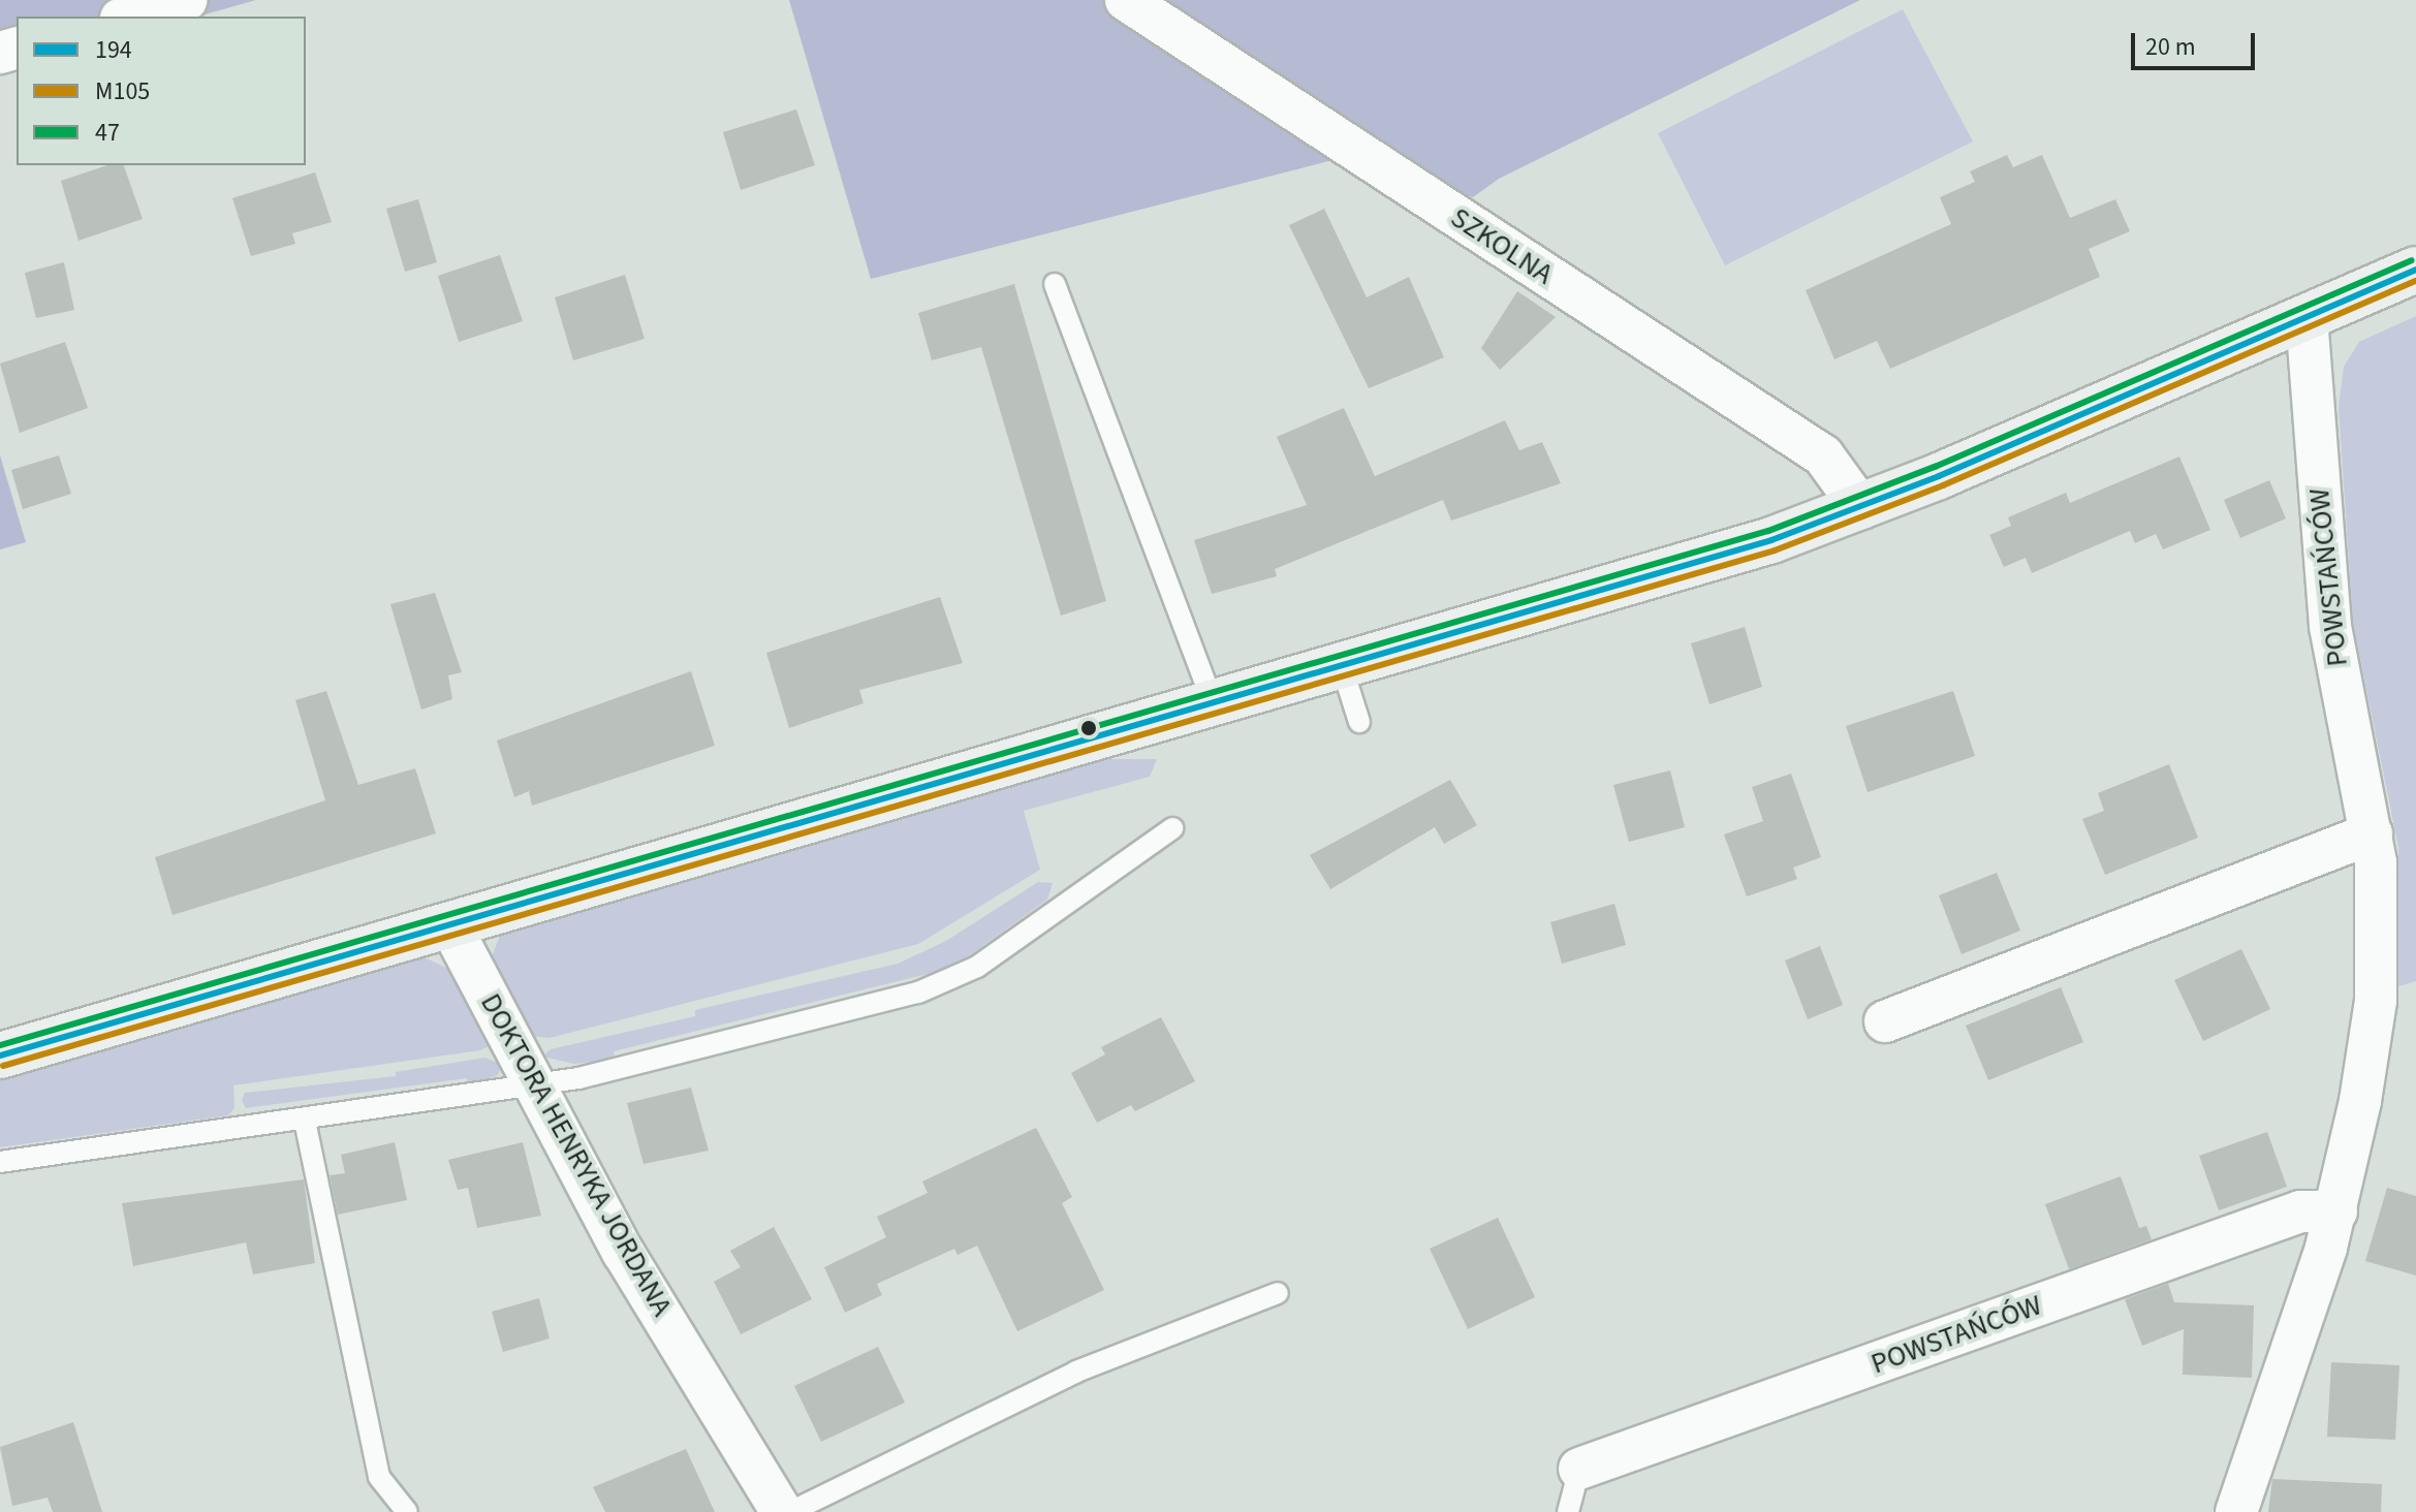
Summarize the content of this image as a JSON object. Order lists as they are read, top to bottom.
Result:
{
  "streets": {
    "street": ["SZKOLNA", "POWSTAŃCÓW", "DOKTORA HENRYKA JORDANA"]
  },
  "lines": ["transit line 47", "transit line 194", "transit line M105"],
  "legend": ["194", "M105", "47"],
  "scale_bar": "20 m"
}
